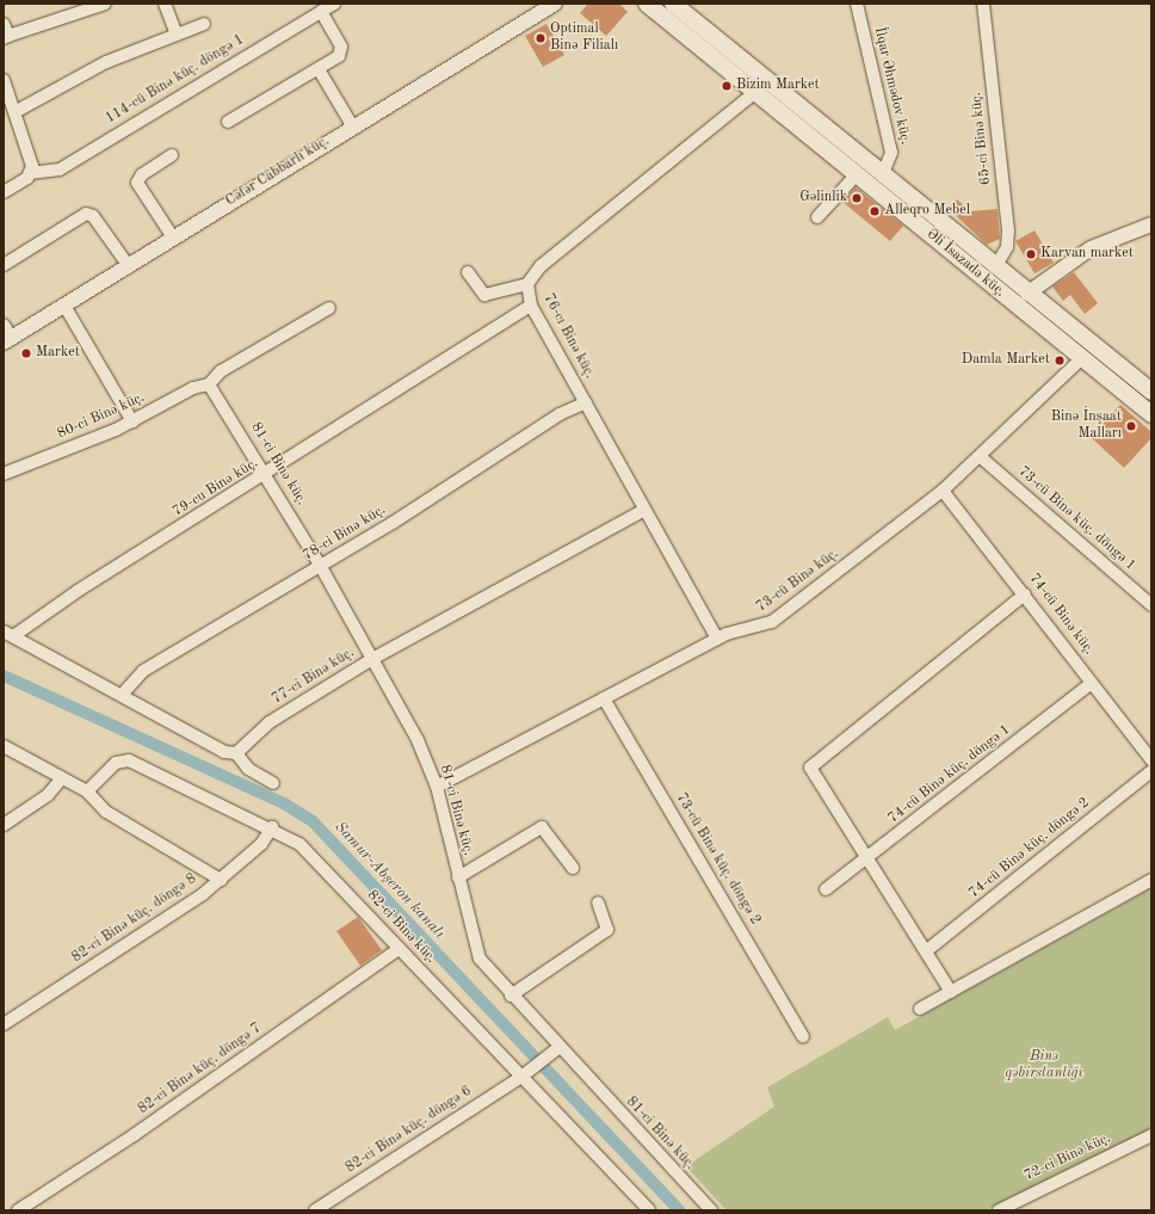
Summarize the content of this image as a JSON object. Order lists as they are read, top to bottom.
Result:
{
  "streets": {
    "main road": ["Əli İsazadə küç."],
    "street": [
      "114-cü Binə küç. döngə 1",
      "İlqar Əhmədov küç.",
      "65-ci Binə küç.",
      "Cəfər Cabbarlı küç.",
      "76-cı Binə küç.",
      "80-ci Binə küç.",
      "81-ci Binə küç.",
      "79-cu Binə küç.",
      "73-cü Binə küç. döngə 1",
      "78-ci Binə küç.",
      "73-cü Binə küç.",
      "74-cü Binə küç.",
      "77-ci Binə küç.",
      "74-cü Binə küç. döngə 1",
      "74-cü Binə küç. döngə 2",
      "73-cü Binə küç. döngə 2",
      "82-ci Binə küç. döngə 8",
      "82-ci Binə küç.",
      "82-ci Binə küç. döngə 7",
      "82-ci Binə küç. döngə 6",
      "72-ci Binə küç."
    ]
  },
  "crossings": [
    ["İlqar Əhmədov küç.", "Əli İsazadə küç."],
    ["65-ci Binə küç.", "Əli İsazadə küç."],
    ["Əli İsazadə küç.", "76-cı Binə küç."],
    ["Əli İsazadə küç.", "73-cü Binə küç."],
    ["76-cı Binə küç.", "79-cu Binə küç."],
    ["76-cı Binə küç.", "78-ci Binə küç."],
    ["76-cı Binə küç.", "73-cü Binə küç."],
    ["76-cı Binə küç.", "77-ci Binə küç."],
    ["80-ci Binə küç.", "81-ci Binə küç."],
    ["81-ci Binə küç.", "79-cu Binə küç."],
    ["81-ci Binə küç.", "78-ci Binə küç."],
    ["81-ci Binə küç.", "73-cü Binə küç."],
    ["81-ci Binə küç.", "77-ci Binə küç."],
    ["81-ci Binə küç.", "82-ci Binə küç. döngə 6"],
    ["73-cü Binə küç. döngə 1", "73-cü Binə küç."],
    ["73-cü Binə küç.", "74-cü Binə küç."],
    ["73-cü Binə küç.", "73-cü Binə küç. döngə 2"],
    ["74-cü Binə küç.", "74-cü Binə küç. döngə 1"],
    ["82-ci Binə küç. döngə 8", "82-ci Binə küç."],
    ["82-ci Binə küç.", "82-ci Binə küç. döngə 7"],
    ["82-ci Binə küç.", "82-ci Binə küç. döngə 6"]
  ],
  "water": ["Samur-Abşeron kanalı"],
  "parks": ["Binə qəbirstanlığı"],
  "places": [
    "Optimal Binə Filialı",
    "Bizim Market",
    "Gəlinlik",
    "Alleqro Mebel",
    "Karvan market",
    "Market",
    "Damla Market",
    "Binə İnşaat Malları"
  ]
}
